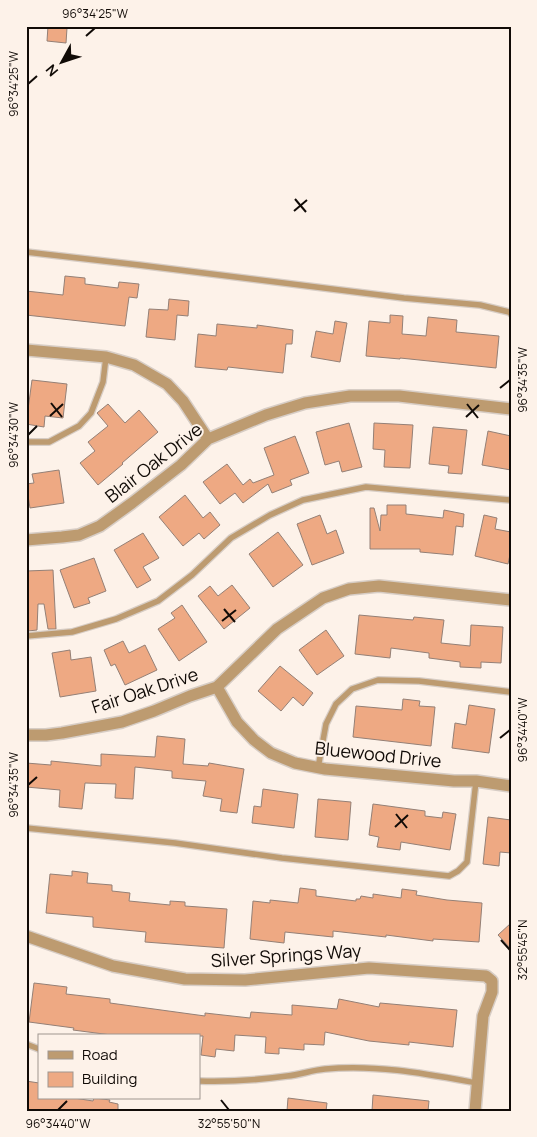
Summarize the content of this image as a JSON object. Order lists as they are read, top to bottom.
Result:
{
  "streets": {
    "street": [
      "Blair Oak Drive",
      "Fair Oak Drive",
      "Bluewood Drive",
      "Silver Springs Way"
    ]
  },
  "crossings": [
    ["Fair Oak Drive", "Bluewood Drive"]
  ],
  "legend": ["Road", "Building"],
  "north": "bottom left",
  "coordinates": [
    "96°34'25\"W",
    "96°34'35\"W",
    "96°34'30\"W",
    "96°34'40\"W",
    "32°55'45\"N",
    "32°55'50\"N"
  ]
}
